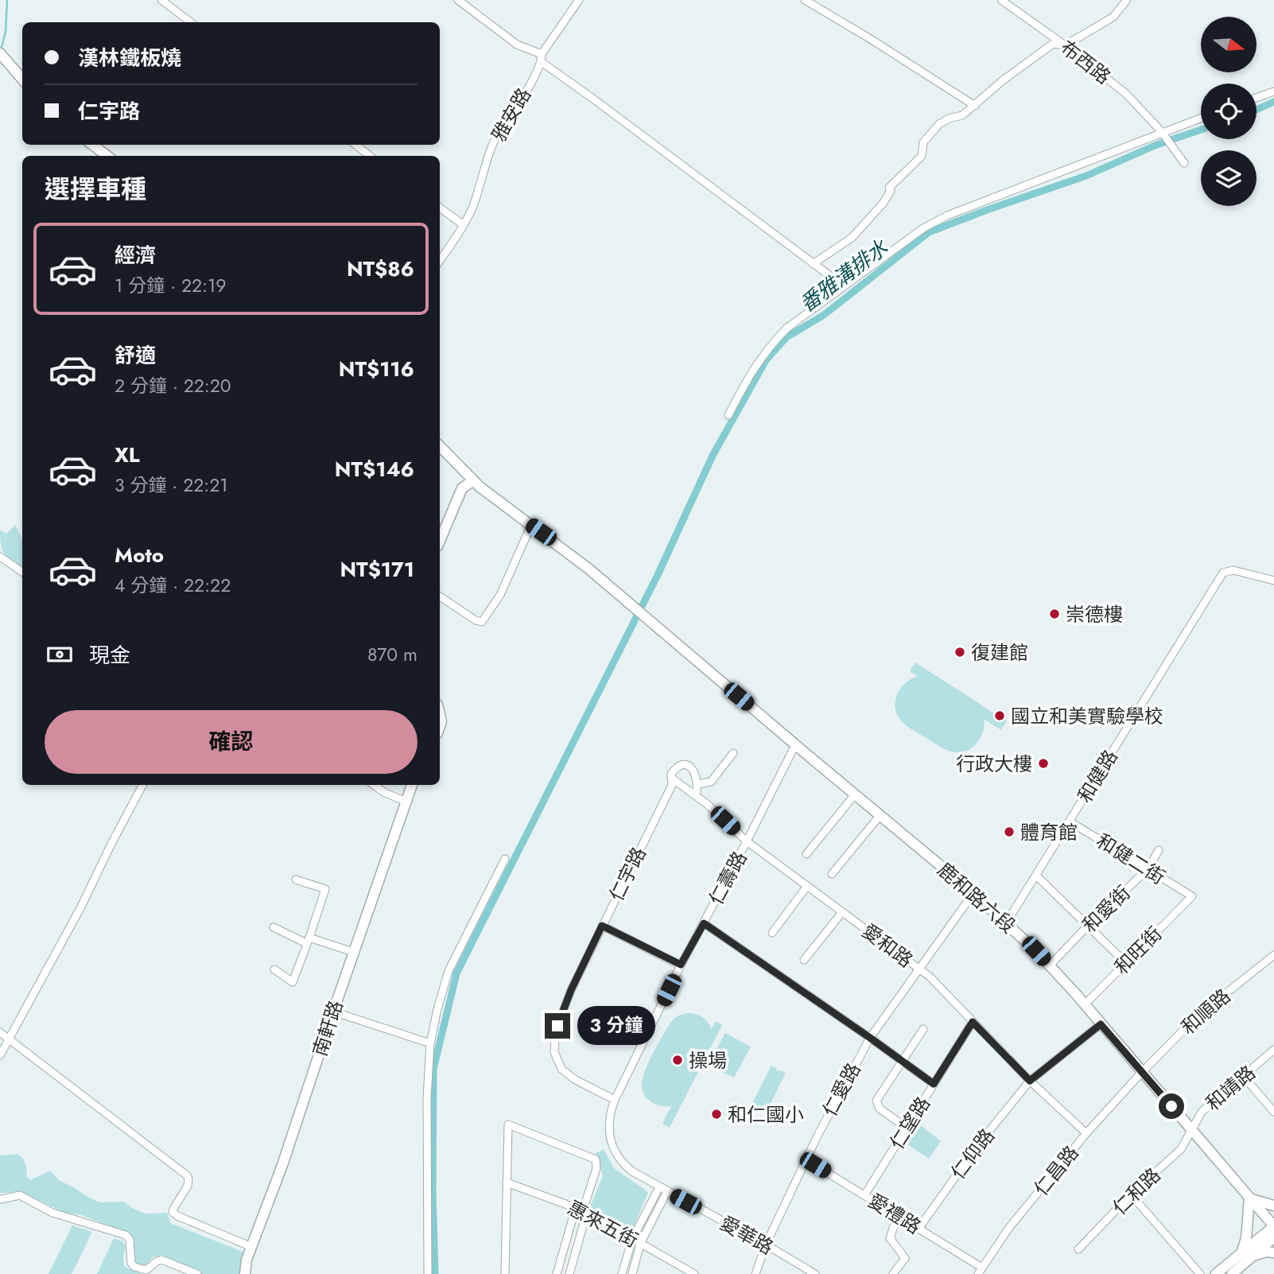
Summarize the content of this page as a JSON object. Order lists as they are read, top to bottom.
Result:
{
  "streets": {
    "main road": ["鹿和路六段", "南軒路"],
    "street": [
      "布西路",
      "雅安路",
      "和健路",
      "和健二街",
      "仁宇路",
      "仁壽路",
      "和愛街",
      "愛和路",
      "和旺街",
      "和順路",
      "和靖路",
      "仁愛路",
      "仁望路",
      "仁仰路",
      "仁昌路",
      "仁和路",
      "愛禮路",
      "惠來五街",
      "愛華路"
    ]
  },
  "crossings": [
    ["和健路", "和健二街"],
    ["和健路", "鹿和路六段"],
    ["和健二街", "和愛街"],
    ["和健二街", "和旺街"],
    ["仁宇路", "仁壽路"],
    ["仁宇路", "愛和路"],
    ["仁宇路", "愛華路"],
    ["仁壽路", "鹿和路六段"],
    ["仁壽路", "愛和路"],
    ["仁壽路", "愛華路"],
    ["鹿和路六段", "和愛街"],
    ["鹿和路六段", "和旺街"],
    ["鹿和路六段", "和順路"],
    ["鹿和路六段", "和靖路"],
    ["鹿和路六段", "仁愛路"],
    ["鹿和路六段", "仁仰路"],
    ["鹿和路六段", "仁昌路"],
    ["鹿和路六段", "仁和路"],
    ["愛和路", "仁愛路"],
    ["愛和路", "仁望路"],
    ["愛和路", "仁仰路"],
    ["愛和路", "仁昌路"],
    ["和順路", "仁昌路"],
    ["和靖路", "仁和路"],
    ["仁愛路", "愛禮路"],
    ["仁愛路", "愛華路"],
    ["仁望路", "愛禮路"],
    ["仁仰路", "愛禮路"],
    ["仁昌路", "愛禮路"]
  ],
  "water": ["番雅溝排水"],
  "places": [
    "崇德樓",
    "復建館",
    "國立和美實驗學校",
    "行政大樓",
    "體育館",
    "操場",
    "和仁國小"
  ],
  "north": "right",
  "page": {
    "banner": ["漢林鐵板燒", "仁宇路"],
    "heading": "選擇車種",
    "list": [
      {
        "name": "經濟",
        "note": "1 分鐘 · 22:19",
        "value": "NT$86"
      },
      {
        "name": "舒適",
        "note": "2 分鐘 · 22:20",
        "value": "NT$116"
      },
      {
        "name": "XL",
        "note": "3 分鐘 · 22:21",
        "value": "NT$146"
      },
      {
        "name": "Moto",
        "note": "4 分鐘 · 22:22",
        "value": "NT$171"
      }
    ],
    "pay": ["現金", "870 m"],
    "buttons": "確認",
    "bubble": "3 分鐘"
  }
}
